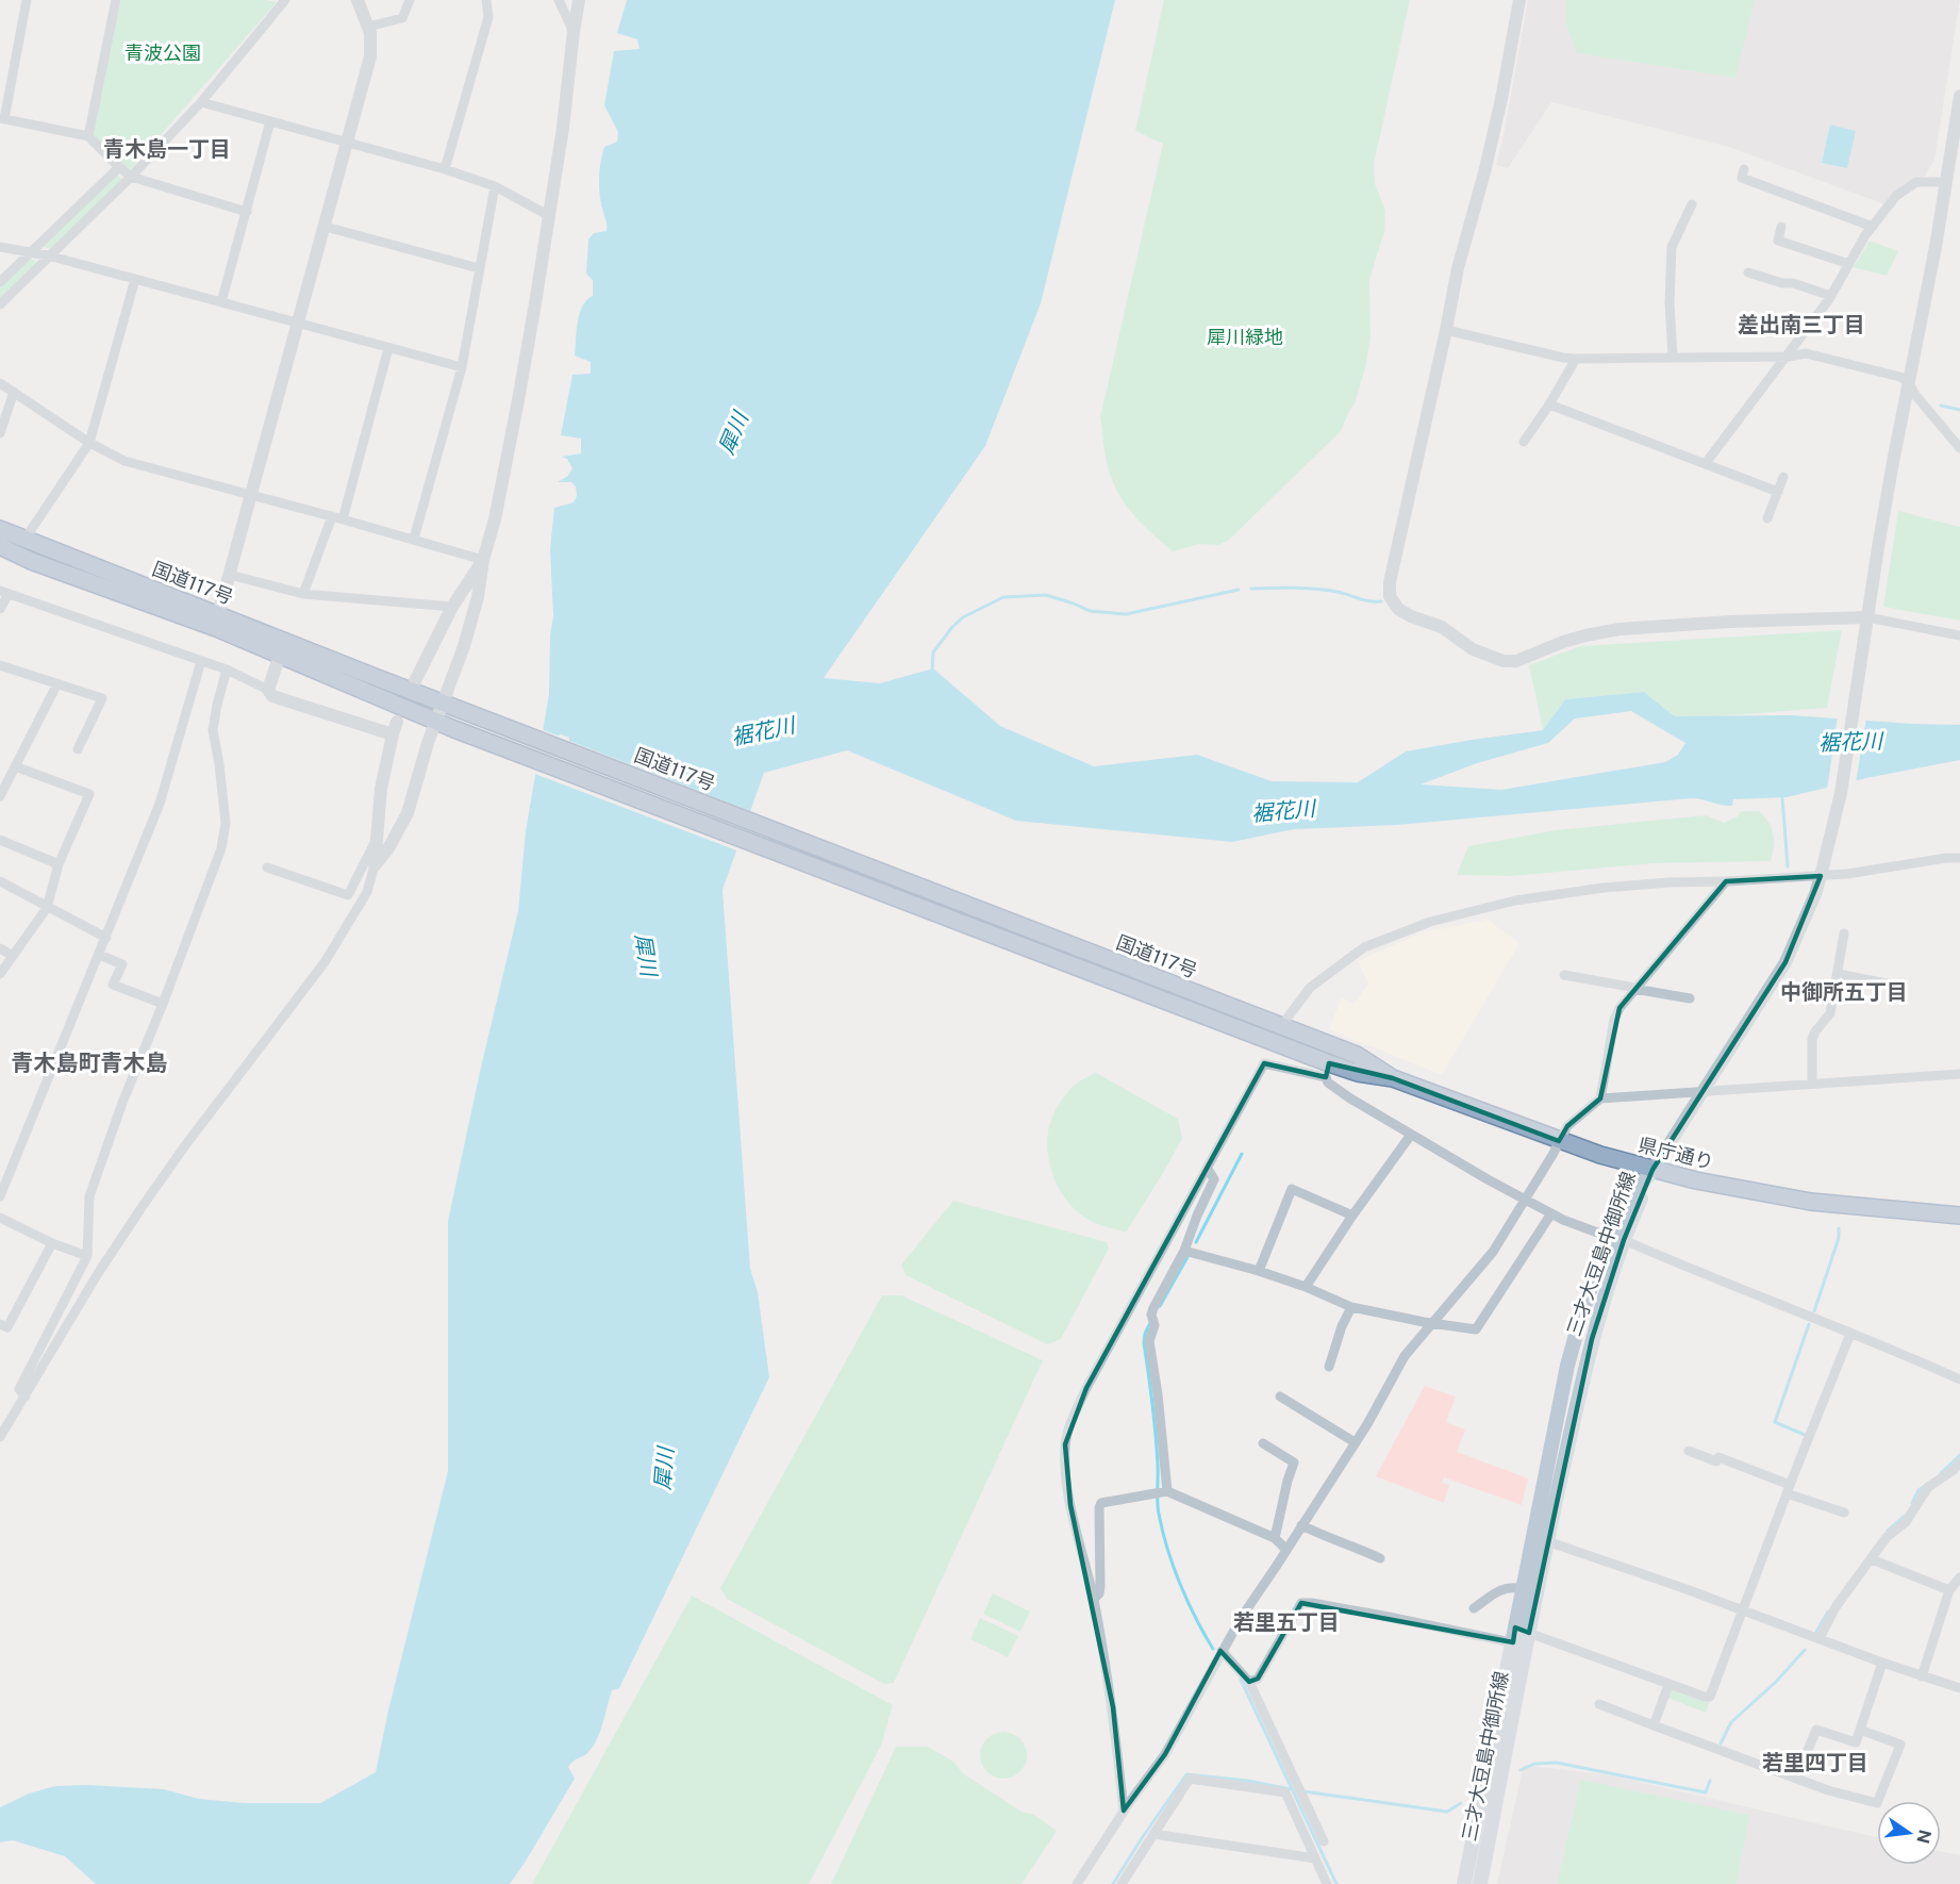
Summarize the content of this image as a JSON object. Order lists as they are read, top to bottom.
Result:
{
  "streets": {
    "highway": ["国道117号", "県庁通り"],
    "main road": ["三才大豆島中御所線"]
  },
  "crossings": [
    ["国道117号", "県庁通り"],
    ["県庁通り", "三才大豆島中御所線"]
  ],
  "districts": [
    "青木島一丁目",
    "差出南三丁目",
    "中御所五丁目",
    "青木島町青木島",
    "若里五丁目",
    "若里四丁目"
  ],
  "water": ["犀川", "裾花川"],
  "parks": ["青波公園", "犀川緑地"],
  "north": "right"
}
